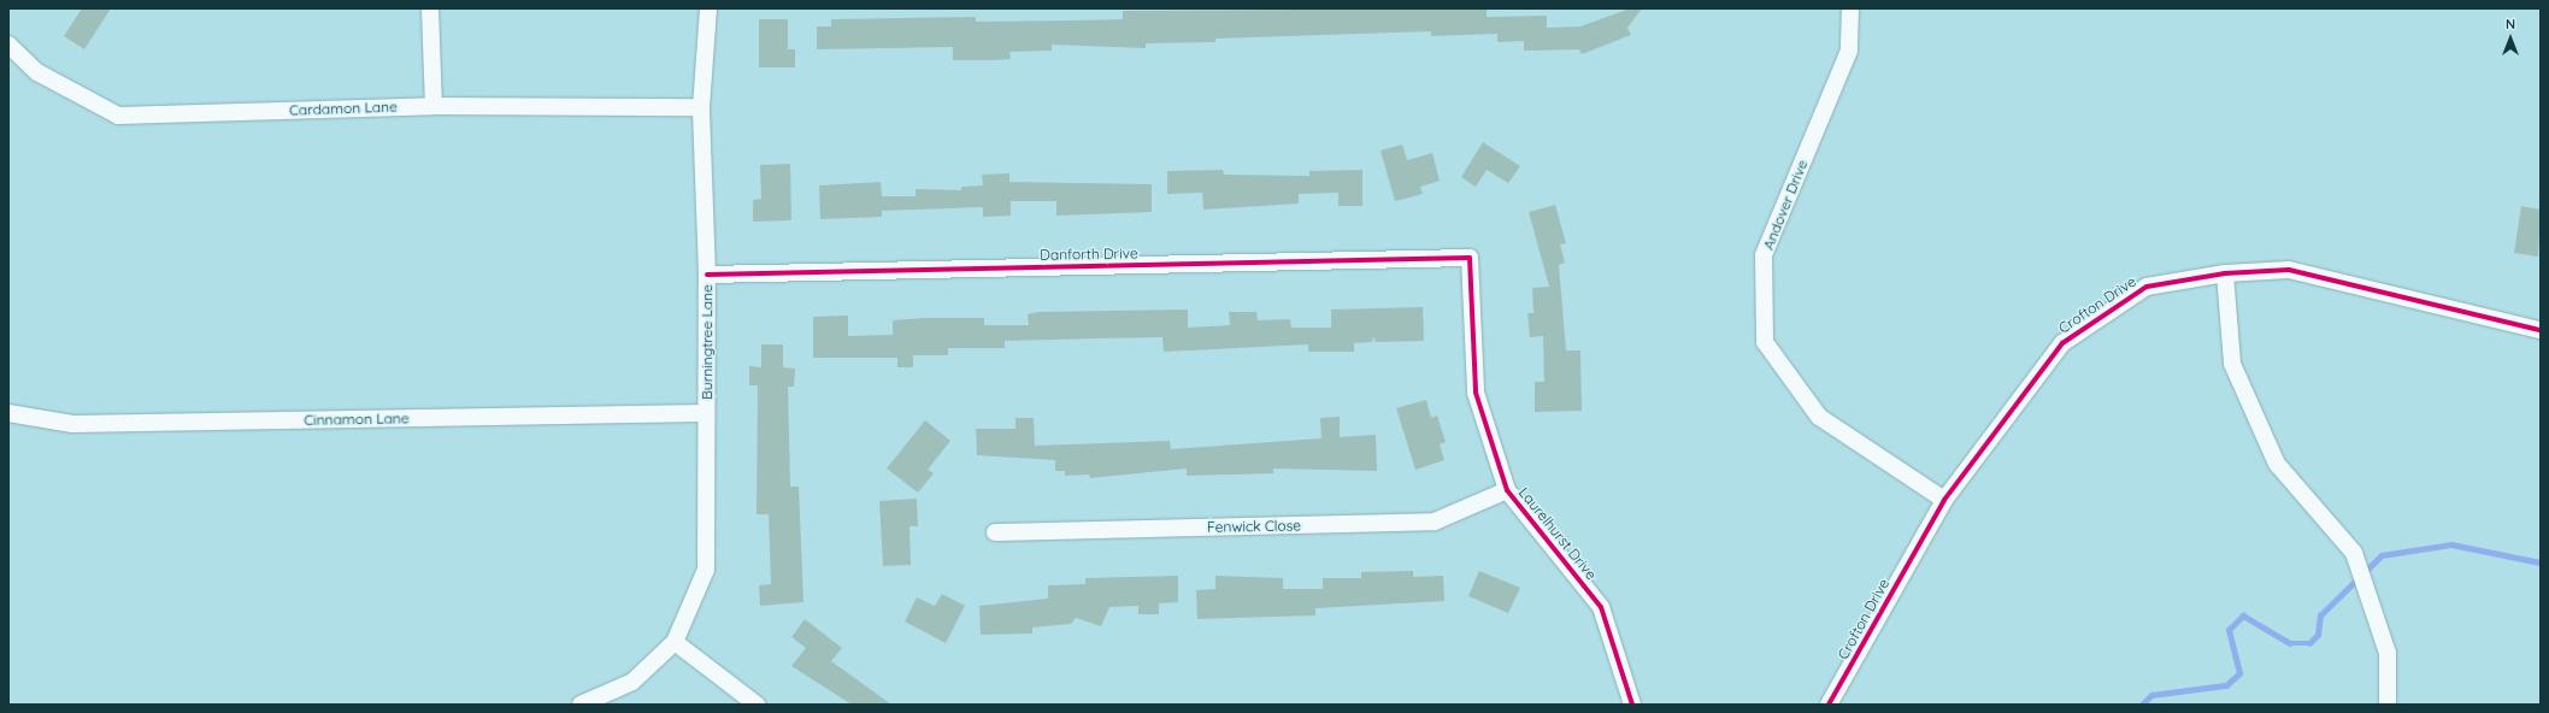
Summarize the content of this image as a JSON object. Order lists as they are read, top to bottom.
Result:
{
  "streets": {
    "street": [
      "Cardamon Lane",
      "Andover Drive",
      "Danforth Drive",
      "Crofton Drive",
      "Burningtree Lane",
      "Cinnamon Lane",
      "Fenwick Close",
      "Laurelhurst Drive"
    ]
  },
  "crossings": [
    ["Cardamon Lane", "Burningtree Lane"],
    ["Andover Drive", "Crofton Drive"],
    ["Danforth Drive", "Burningtree Lane"],
    ["Danforth Drive", "Laurelhurst Drive"],
    ["Burningtree Lane", "Cinnamon Lane"],
    ["Fenwick Close", "Laurelhurst Drive"]
  ],
  "north": "top"
}
